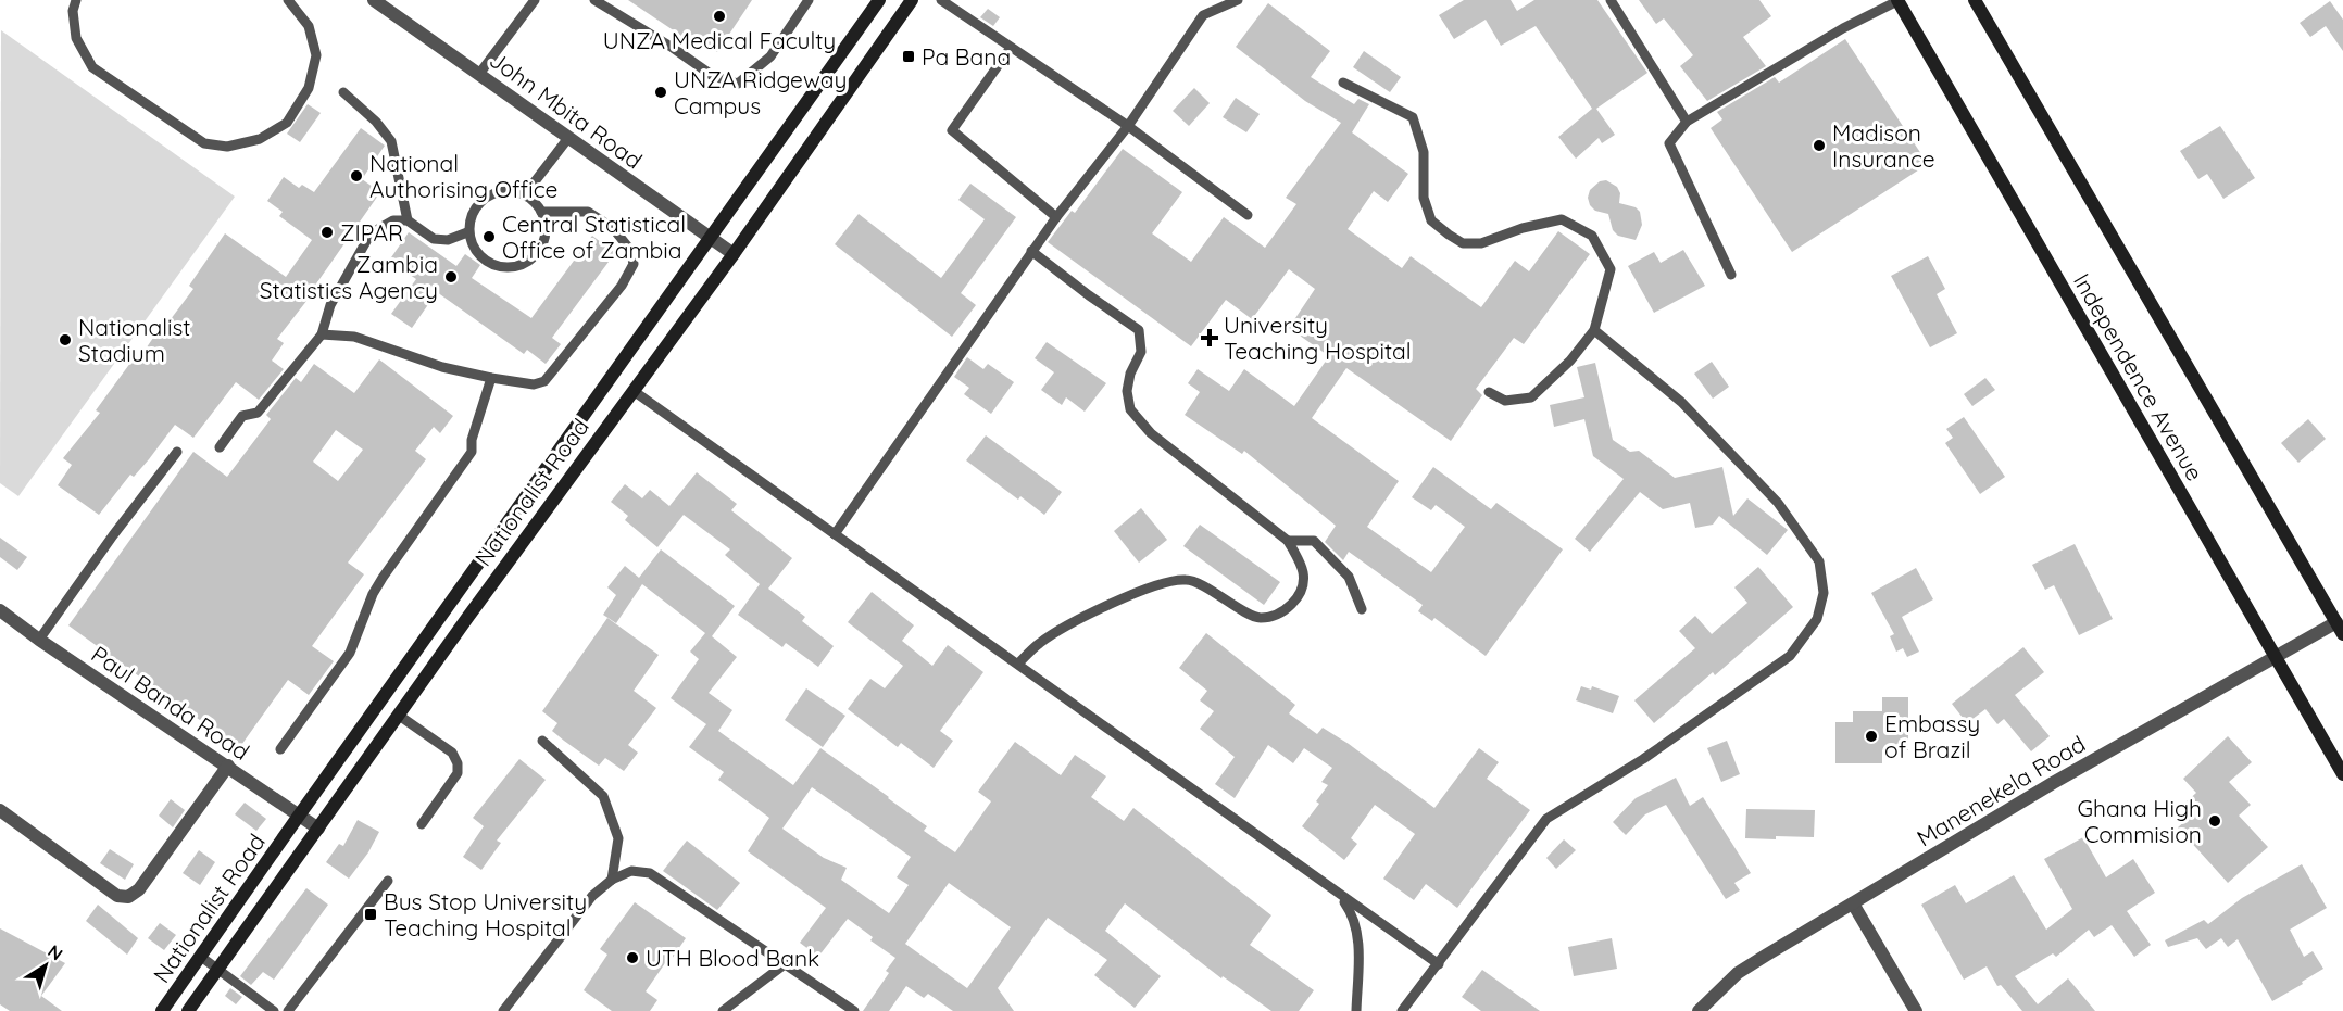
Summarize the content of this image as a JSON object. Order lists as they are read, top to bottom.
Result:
{
  "streets": {
    "main road": ["Independence Avenue", "Nationalist Road"],
    "street": ["John Mbita Road", "Paul Banda Road", "Manenekela Road"]
  },
  "crossings": [
    ["John Mbita Road", "Nationalist Road"],
    ["Independence Avenue", "Manenekela Road"],
    ["Nationalist Road", "Paul Banda Road"]
  ],
  "places": {
    "other": [
      "UNZA Medical Faculty",
      "UNZA Ridgeway Campus",
      "Madison Insurance",
      "National Authorising Office",
      "ZIPAR",
      "Central Statistical Office of Zambia",
      "Zambia Statistics Agency",
      "Nationalist Stadium",
      "Embassy of Brazil",
      "Ghana High Commision",
      "UTH Blood Bank"
    ],
    "transit": ["Pa Bana", "Bus Stop University Teaching Hospital"],
    "health": ["University Teaching Hospital"]
  },
  "north": "top right"
}
